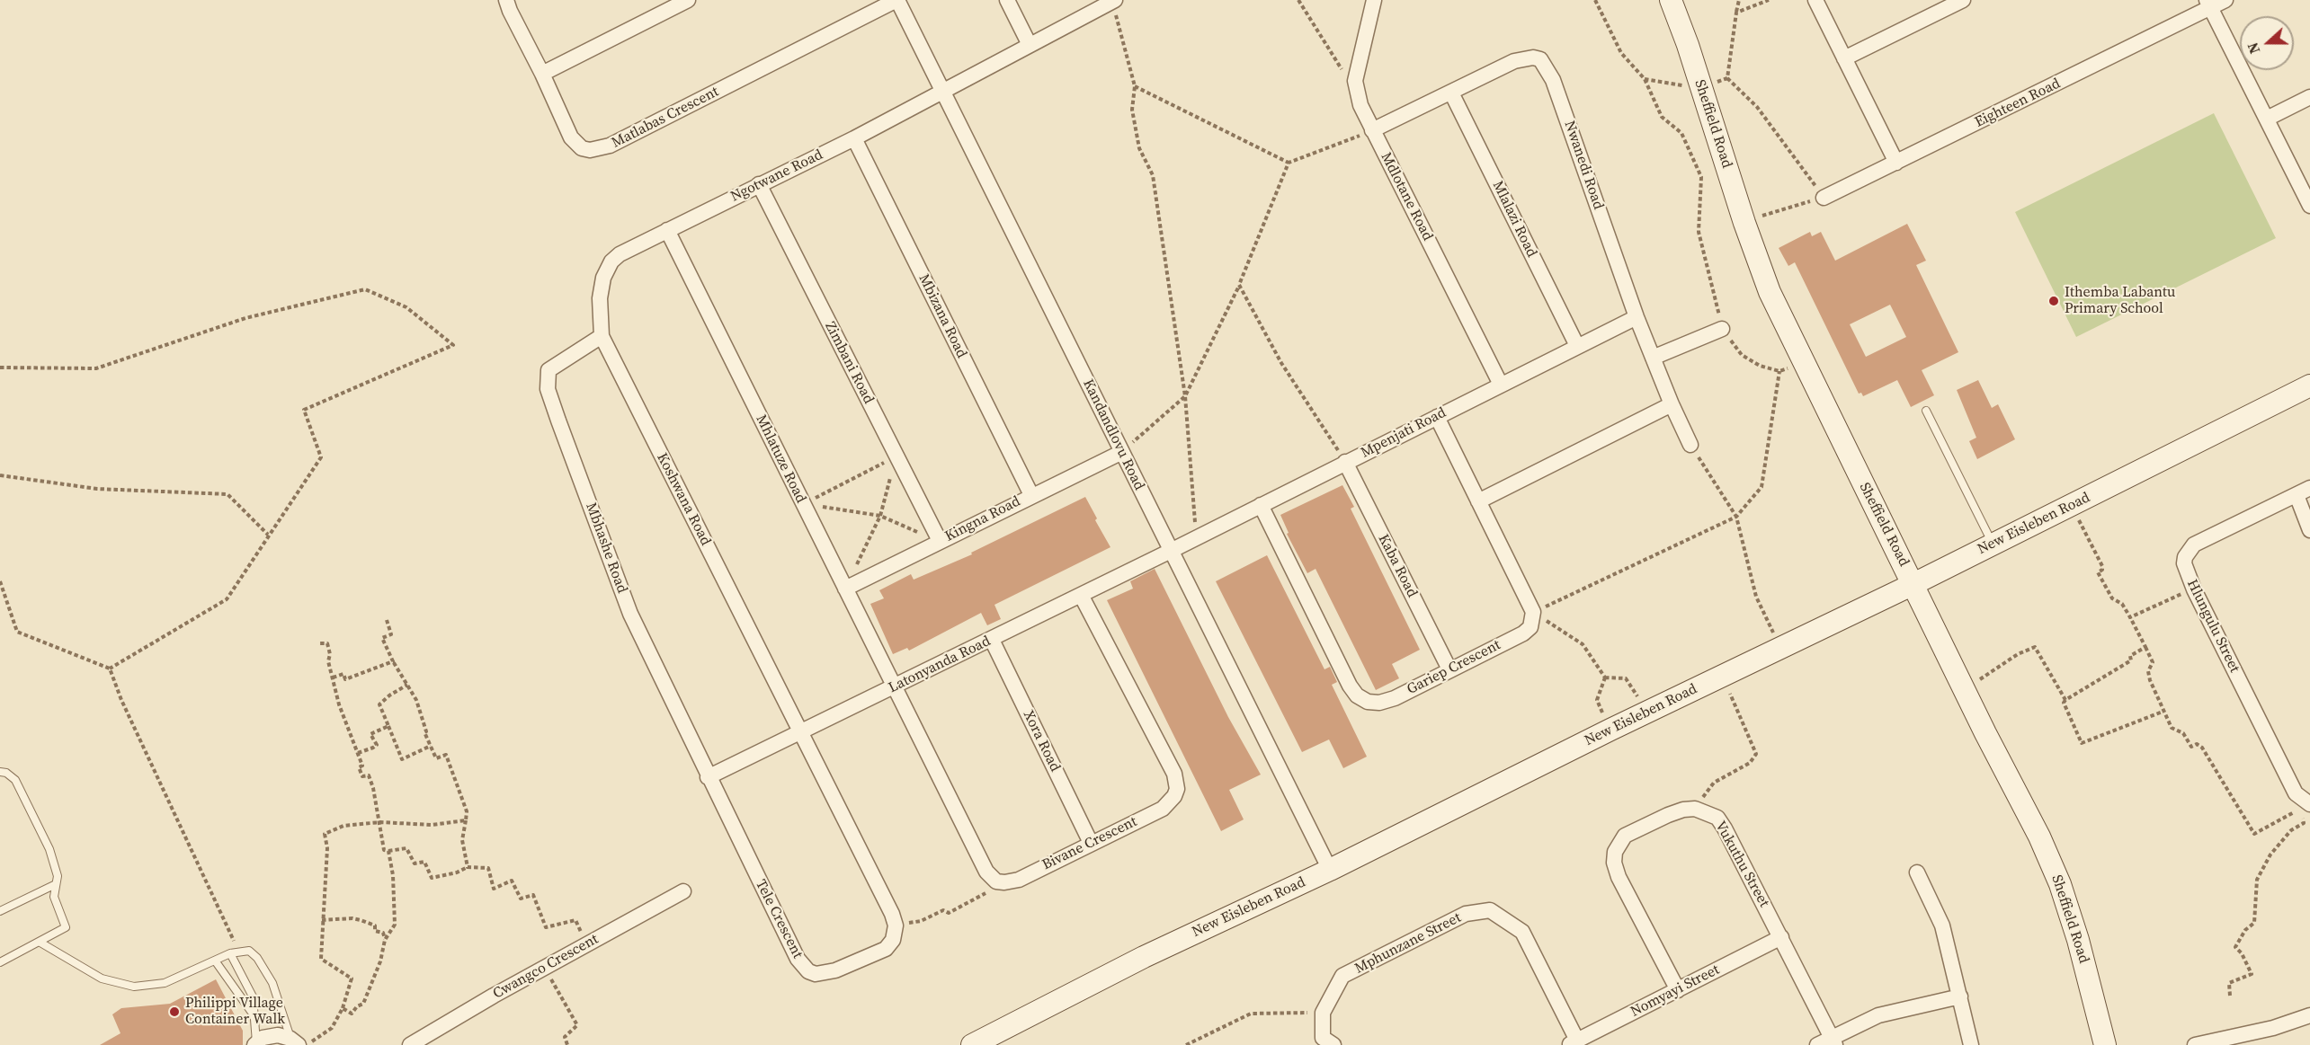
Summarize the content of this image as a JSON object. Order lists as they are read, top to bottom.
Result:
{
  "streets": {
    "main road": ["Sheffield Road", "New Eisleben Road"],
    "street": [
      "Eighteen Road",
      "Matlabas Crescent",
      "Nwanedi Road",
      "Ngotwane Road",
      "Mdlotane Road",
      "Mlalazi Road",
      "Mbizana Road",
      "Zimbani Road",
      "Mpenjati Road",
      "Kandandlovu Road",
      "Mhlatuze Road",
      "Koshwana Road",
      "Kingna Road",
      "Mbhashe Road",
      "Kaba Road",
      "Hlungulu Street",
      "Latonyanda Road",
      "Gariep Crescent",
      "Xora Road",
      "Bivane Crescent",
      "Vukuthu Street",
      "Tele Crescent",
      "Mphunzane Street",
      "Cwangco Crescent",
      "Nomyayi Street"
    ]
  },
  "crossings": [
    ["Matlabas Crescent", "Kandandlovu Road"],
    ["Sheffield Road", "New Eisleben Road"],
    ["Nwanedi Road", "Mdlotane Road"],
    ["Nwanedi Road", "Mlalazi Road"],
    ["Nwanedi Road", "Mpenjati Road"],
    ["Ngotwane Road", "Mbizana Road"],
    ["Ngotwane Road", "Zimbani Road"],
    ["Ngotwane Road", "Kandandlovu Road"],
    ["Ngotwane Road", "Mhlatuze Road"],
    ["Ngotwane Road", "Koshwana Road"],
    ["Mdlotane Road", "Mpenjati Road"],
    ["Mlalazi Road", "Mpenjati Road"],
    ["Mbizana Road", "Kingna Road"],
    ["Zimbani Road", "Kingna Road"],
    ["Mpenjati Road", "Kandandlovu Road"],
    ["Mpenjati Road", "Kaba Road"],
    ["Mpenjati Road", "Latonyanda Road"],
    ["Mpenjati Road", "Gariep Crescent"],
    ["Kandandlovu Road", "Kingna Road"],
    ["Kandandlovu Road", "New Eisleben Road"],
    ["Kandandlovu Road", "Latonyanda Road"],
    ["Mhlatuze Road", "Kingna Road"],
    ["Mhlatuze Road", "Latonyanda Road"],
    ["Koshwana Road", "Mbhashe Road"],
    ["Koshwana Road", "Latonyanda Road"],
    ["Mbhashe Road", "Latonyanda Road"],
    ["Mbhashe Road", "Tele Crescent"],
    ["Kaba Road", "Gariep Crescent"],
    ["Latonyanda Road", "Xora Road"],
    ["Latonyanda Road", "Bivane Crescent"],
    ["Latonyanda Road", "Tele Crescent"],
    ["Xora Road", "Bivane Crescent"],
    ["Vukuthu Street", "Nomyayi Street"],
    ["Mphunzane Street", "Nomyayi Street"]
  ],
  "places": ["Ithemba Labantu Primary School", "Philippi Village Container Walk"],
  "north": "left"
}
